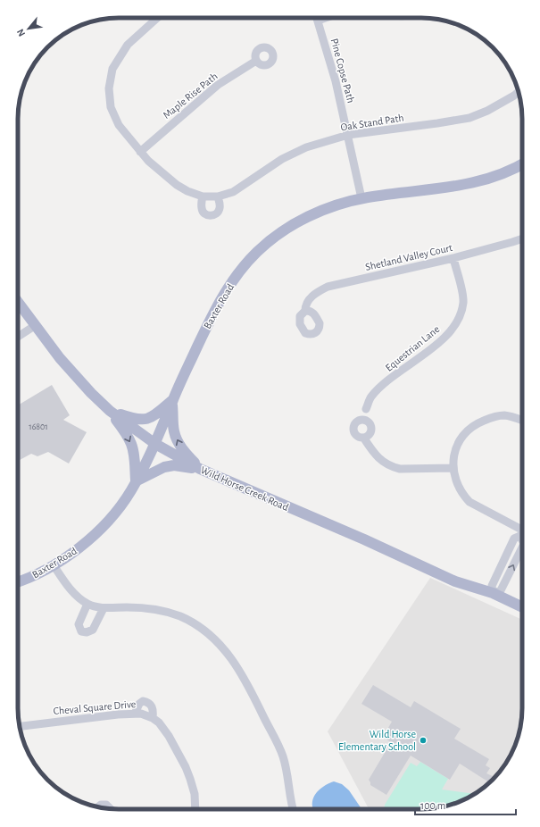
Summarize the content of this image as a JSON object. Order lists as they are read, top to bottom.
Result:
{
  "streets": {
    "main road": ["Baxter Road", "Wild Horse Creek Road"],
    "street": [
      "Pine Copse Path",
      "Maple Rise Path",
      "Oak Stand Path",
      "Shetland Valley Court",
      "Equestrian Lane",
      "Cheval Square Drive"
    ]
  },
  "crossings": [
    ["Pine Copse Path", "Oak Stand Path"],
    ["Pine Copse Path", "Baxter Road"],
    ["Maple Rise Path", "Oak Stand Path"],
    ["Shetland Valley Court", "Equestrian Lane"],
    ["Baxter Road", "Wild Horse Creek Road"]
  ],
  "places": ["Wild Horse Elementary School"],
  "house_numbers": ["16801"],
  "scale_bar": "100 m",
  "north": "bottom left"
}
